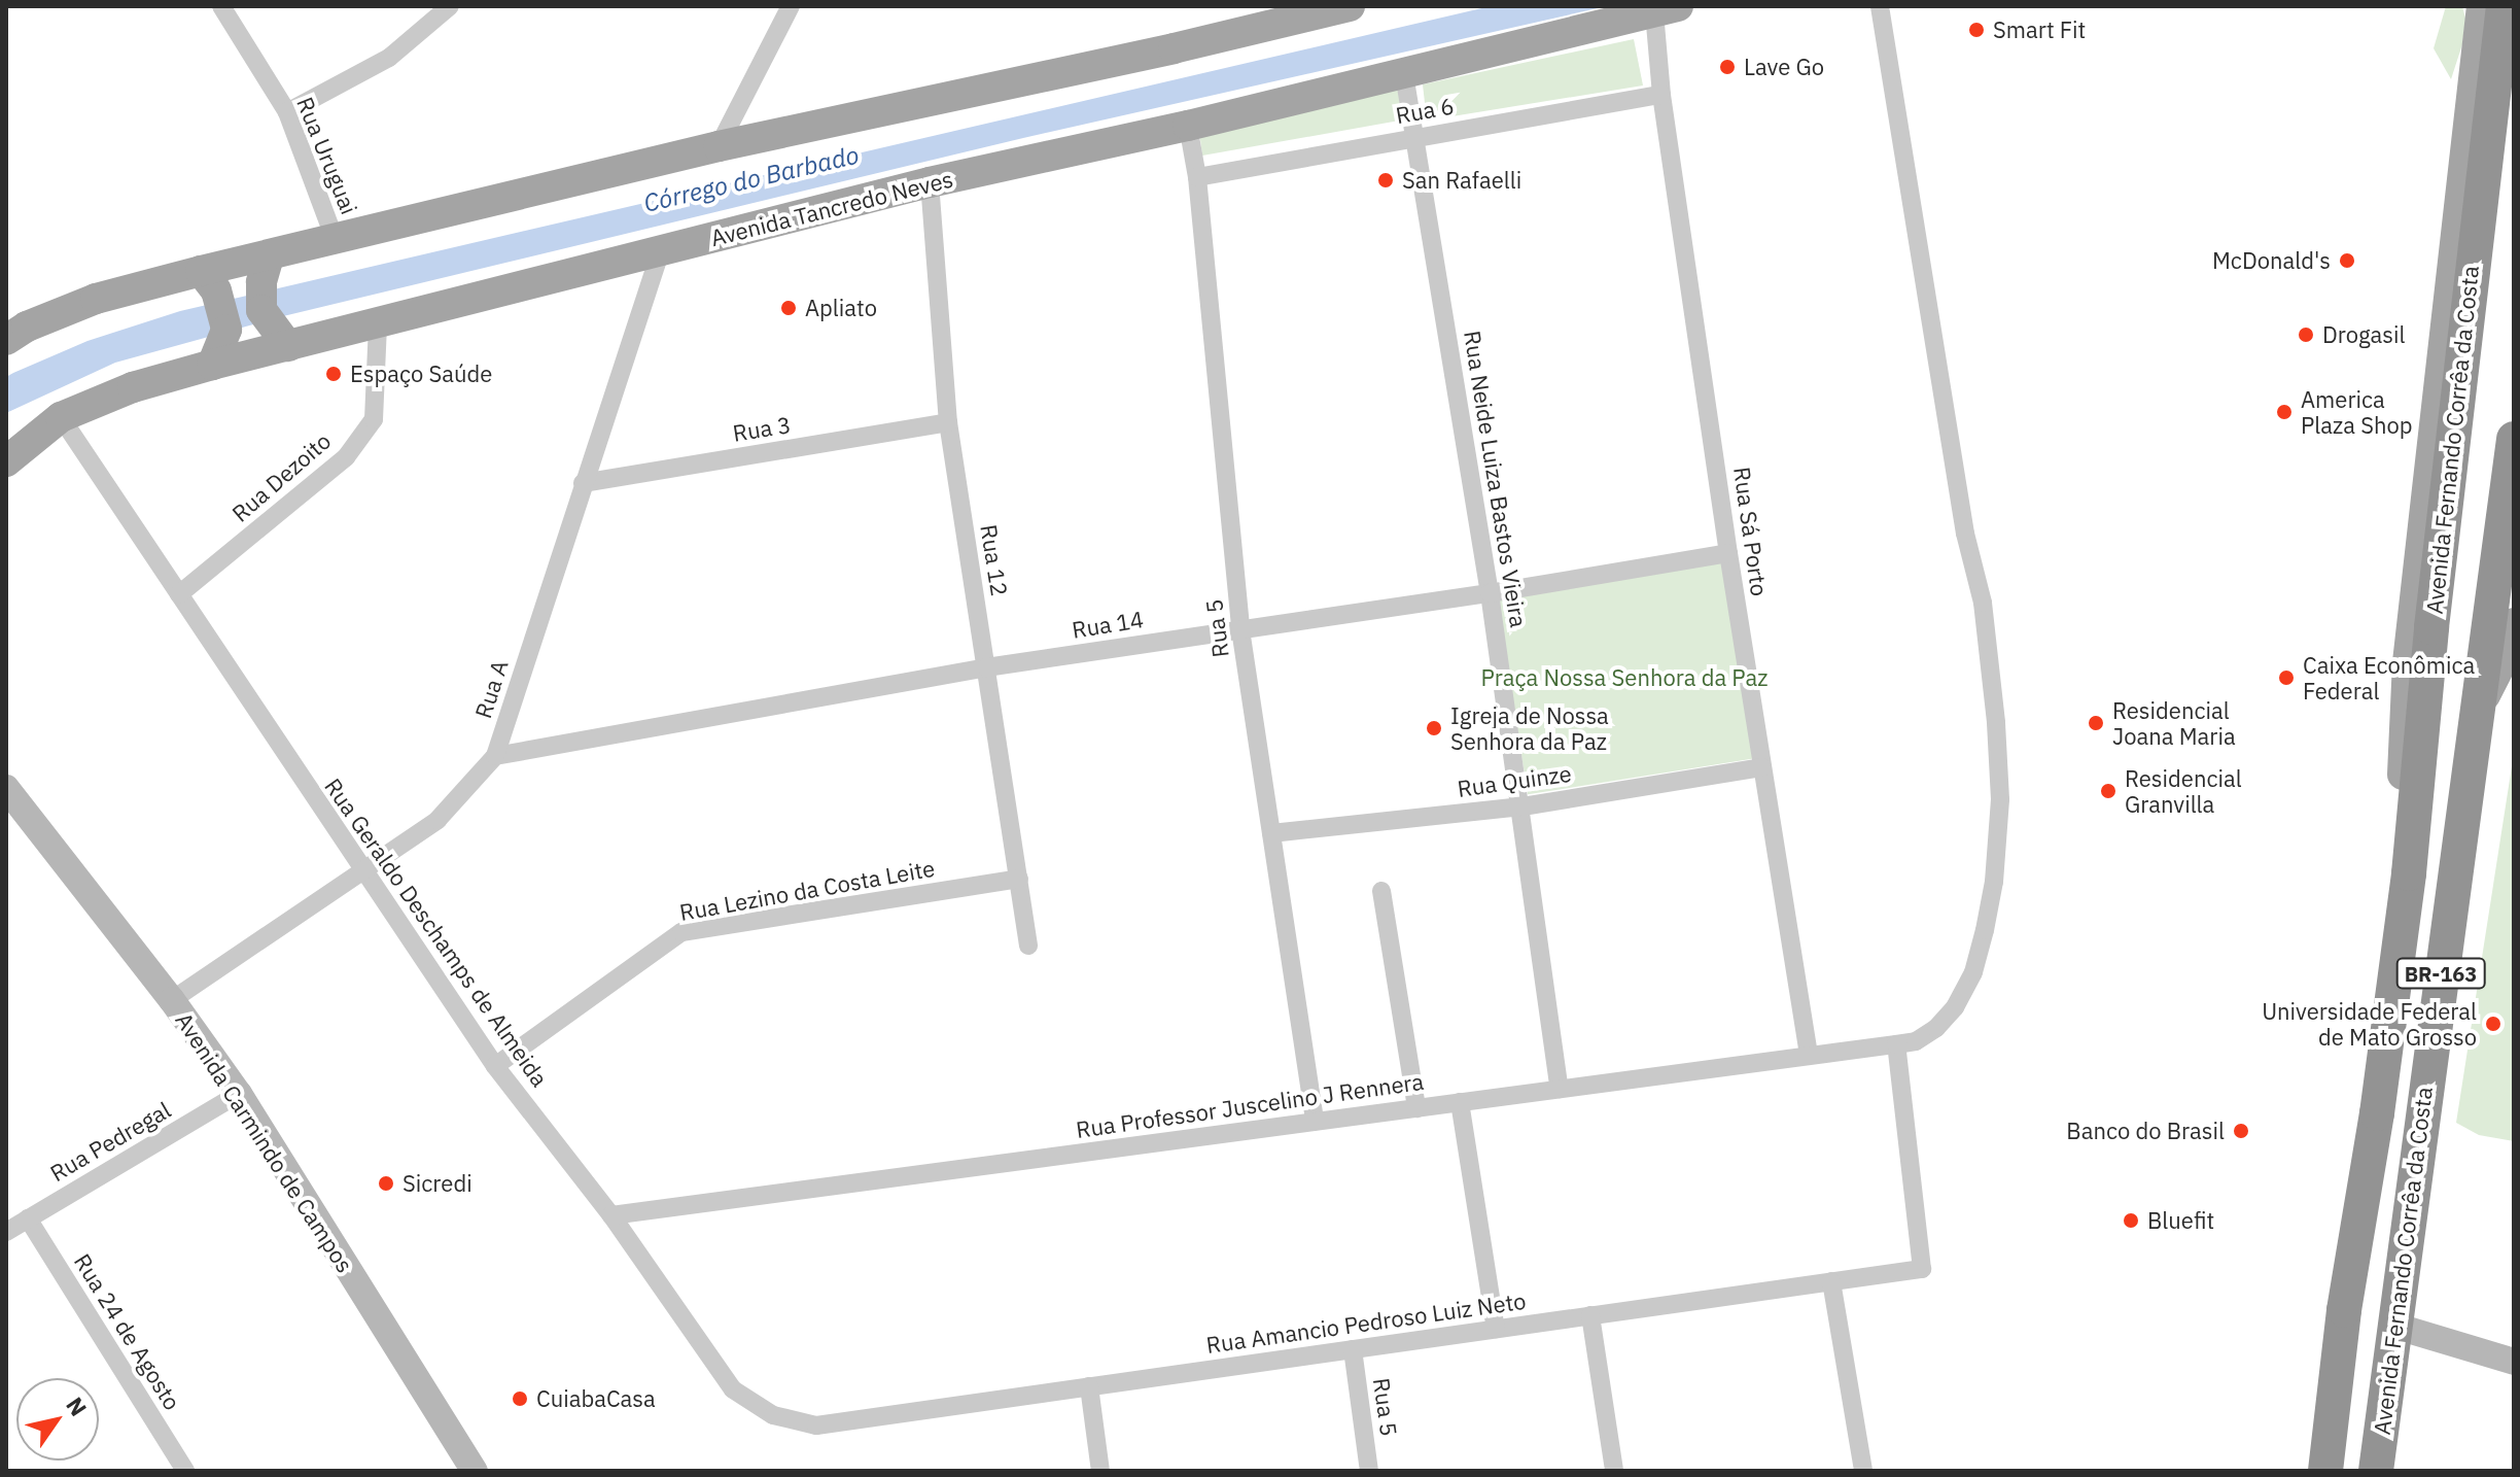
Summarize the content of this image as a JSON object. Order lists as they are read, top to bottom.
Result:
{
  "streets": {
    "highway": ["Avenida Fernando Corrêa da Costa", "BR-163"],
    "main road": ["Avenida Tancredo Neves", "Avenida Carmindo de Campos"],
    "street": [
      "Rua 6",
      "Rua Uruguai",
      "Rua 3",
      "Rua Dezoito",
      "Rua Neide Luiza Bastos Vieira",
      "Rua Sá Porto",
      "Rua 12",
      "Rua 14",
      "Rua 5",
      "Rua A",
      "Rua Quinze",
      "Rua Lezino da Costa Leite",
      "Rua Geraldo Deschamps de Almeida",
      "Rua Professor Juscelino J Rennera",
      "Rua Pedregal",
      "Rua Amancio Pedroso Luiz Neto",
      "Rua 24 de Agosto"
    ]
  },
  "crossings": [
    ["Rua 6", "Rua Neide Luiza Bastos Vieira"],
    ["Rua 6", "Rua Sá Porto"],
    ["Rua 6", "Rua 5"],
    ["Avenida Tancredo Neves", "Rua Dezoito"],
    ["Avenida Tancredo Neves", "Rua Neide Luiza Bastos Vieira"],
    ["Avenida Tancredo Neves", "Rua Sá Porto"],
    ["Avenida Tancredo Neves", "Rua 12"],
    ["Avenida Tancredo Neves", "Rua 5"],
    ["Avenida Tancredo Neves", "Rua A"],
    ["Avenida Tancredo Neves", "Rua Geraldo Deschamps de Almeida"],
    ["Rua 3", "Rua 12"],
    ["Rua 3", "Rua A"],
    ["Rua Dezoito", "Rua Geraldo Deschamps de Almeida"],
    ["Rua Neide Luiza Bastos Vieira", "Rua 14"],
    ["Rua Neide Luiza Bastos Vieira", "Rua Quinze"],
    ["Rua Neide Luiza Bastos Vieira", "Rua Professor Juscelino J Rennera"],
    ["Rua Sá Porto", "Rua 14"],
    ["Rua Sá Porto", "Rua Quinze"],
    ["Rua Sá Porto", "Rua Professor Juscelino J Rennera"],
    ["Rua 12", "Rua 14"],
    ["Rua 12", "Rua Lezino da Costa Leite"],
    ["Rua 14", "Rua 5"],
    ["Rua 14", "Rua A"],
    ["Rua 5", "Rua Quinze"],
    ["Rua 5", "Rua Professor Juscelino J Rennera"],
    ["Rua 5", "Rua Amancio Pedroso Luiz Neto"],
    ["Rua A", "Rua Geraldo Deschamps de Almeida"],
    ["Rua A", "Avenida Carmindo de Campos"],
    ["Rua Lezino da Costa Leite", "Rua Geraldo Deschamps de Almeida"],
    ["Rua Geraldo Deschamps de Almeida", "Rua Professor Juscelino J Rennera"],
    ["Rua Geraldo Deschamps de Almeida", "Rua Amancio Pedroso Luiz Neto"],
    ["Rua Professor Juscelino J Rennera", "Rua Amancio Pedroso Luiz Neto"],
    ["Rua Pedregal", "Avenida Carmindo de Campos"],
    ["Rua Pedregal", "Rua 24 de Agosto"]
  ],
  "water": ["Córrego do Barbado"],
  "parks": ["Praça Nossa Senhora da Paz"],
  "places": [
    "Smart Fit",
    "Lave Go",
    "San Rafaelli",
    "McDonald's",
    "Apliato",
    "Drogasil",
    "Espaço Saúde",
    "America Plaza Shop",
    "Caixa Econômica Federal",
    "Residencial Joana Maria",
    "Igreja de Nossa Senhora da Paz",
    "Residencial Granvilla",
    "Universidade Federal de Mato Grosso",
    "Banco do Brasil",
    "Sicredi",
    "Bluefit",
    "CuiabaCasa"
  ],
  "north": "top right"
}
